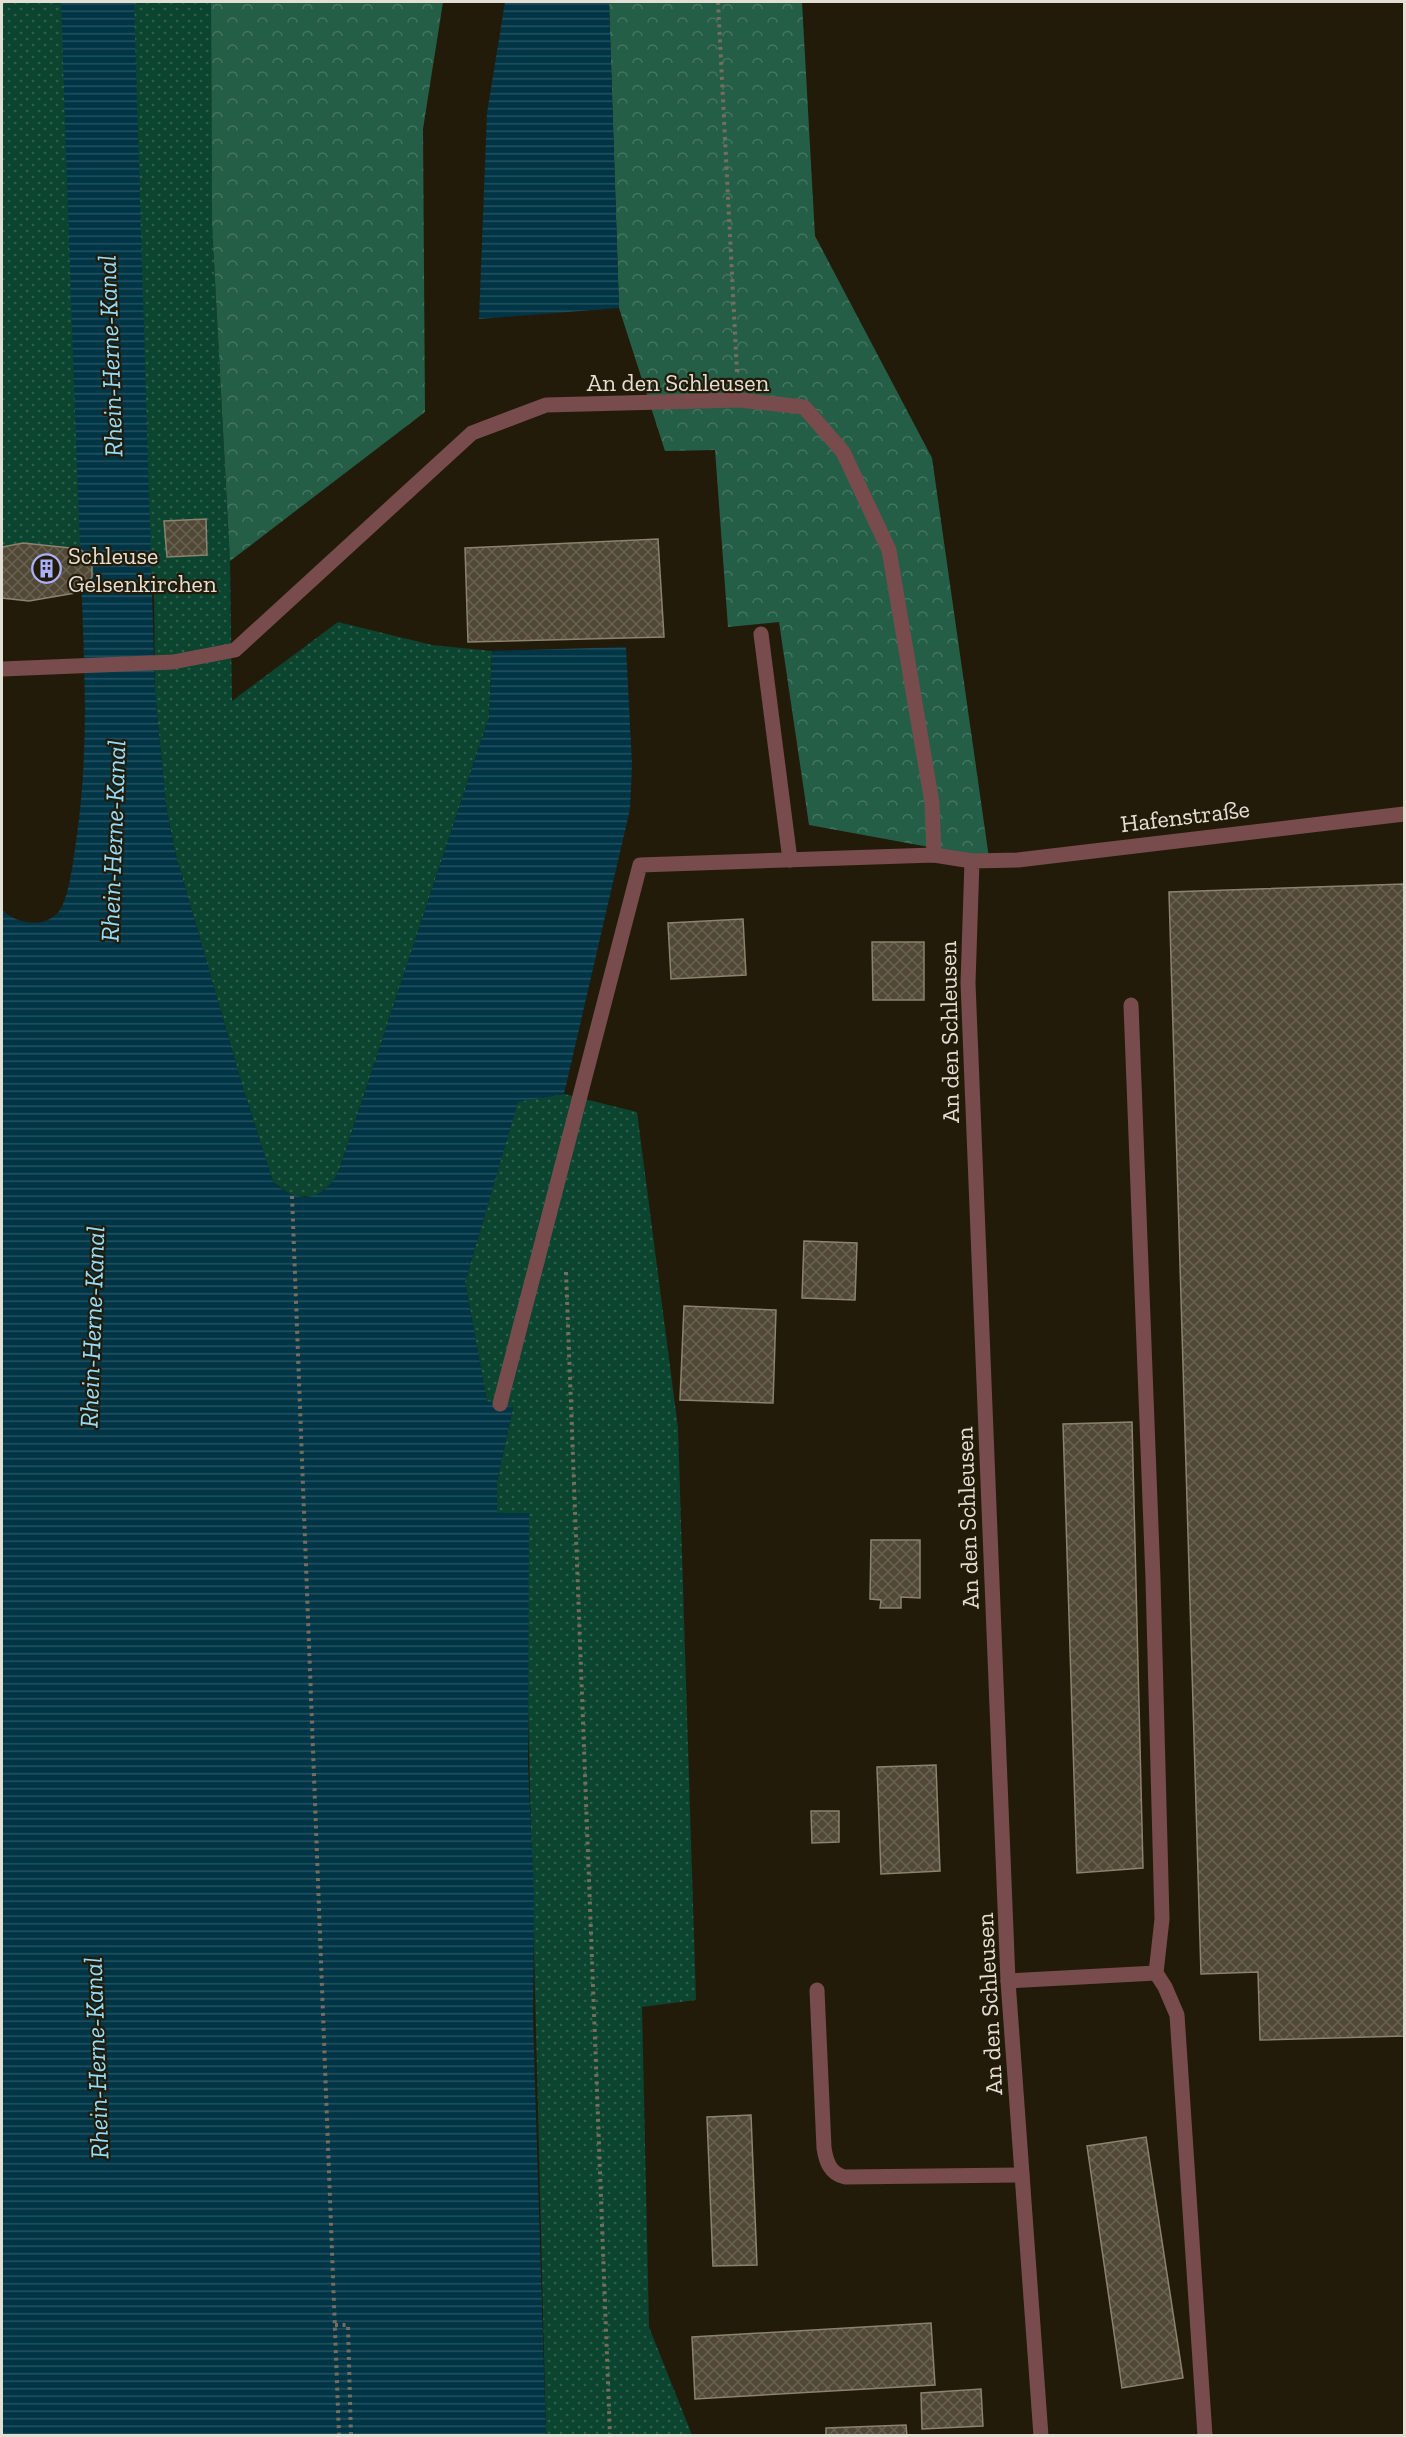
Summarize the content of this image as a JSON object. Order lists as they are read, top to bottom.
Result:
{
  "streets": {
    "street": ["An den Schleusen", "Hafenstraße"]
  },
  "crossings": [
    ["An den Schleusen", "Hafenstraße"]
  ],
  "water": ["Rhein-Herne-Kanal"],
  "places": {
    "building": ["Schleuse Gelsenkirchen"]
  }
}
